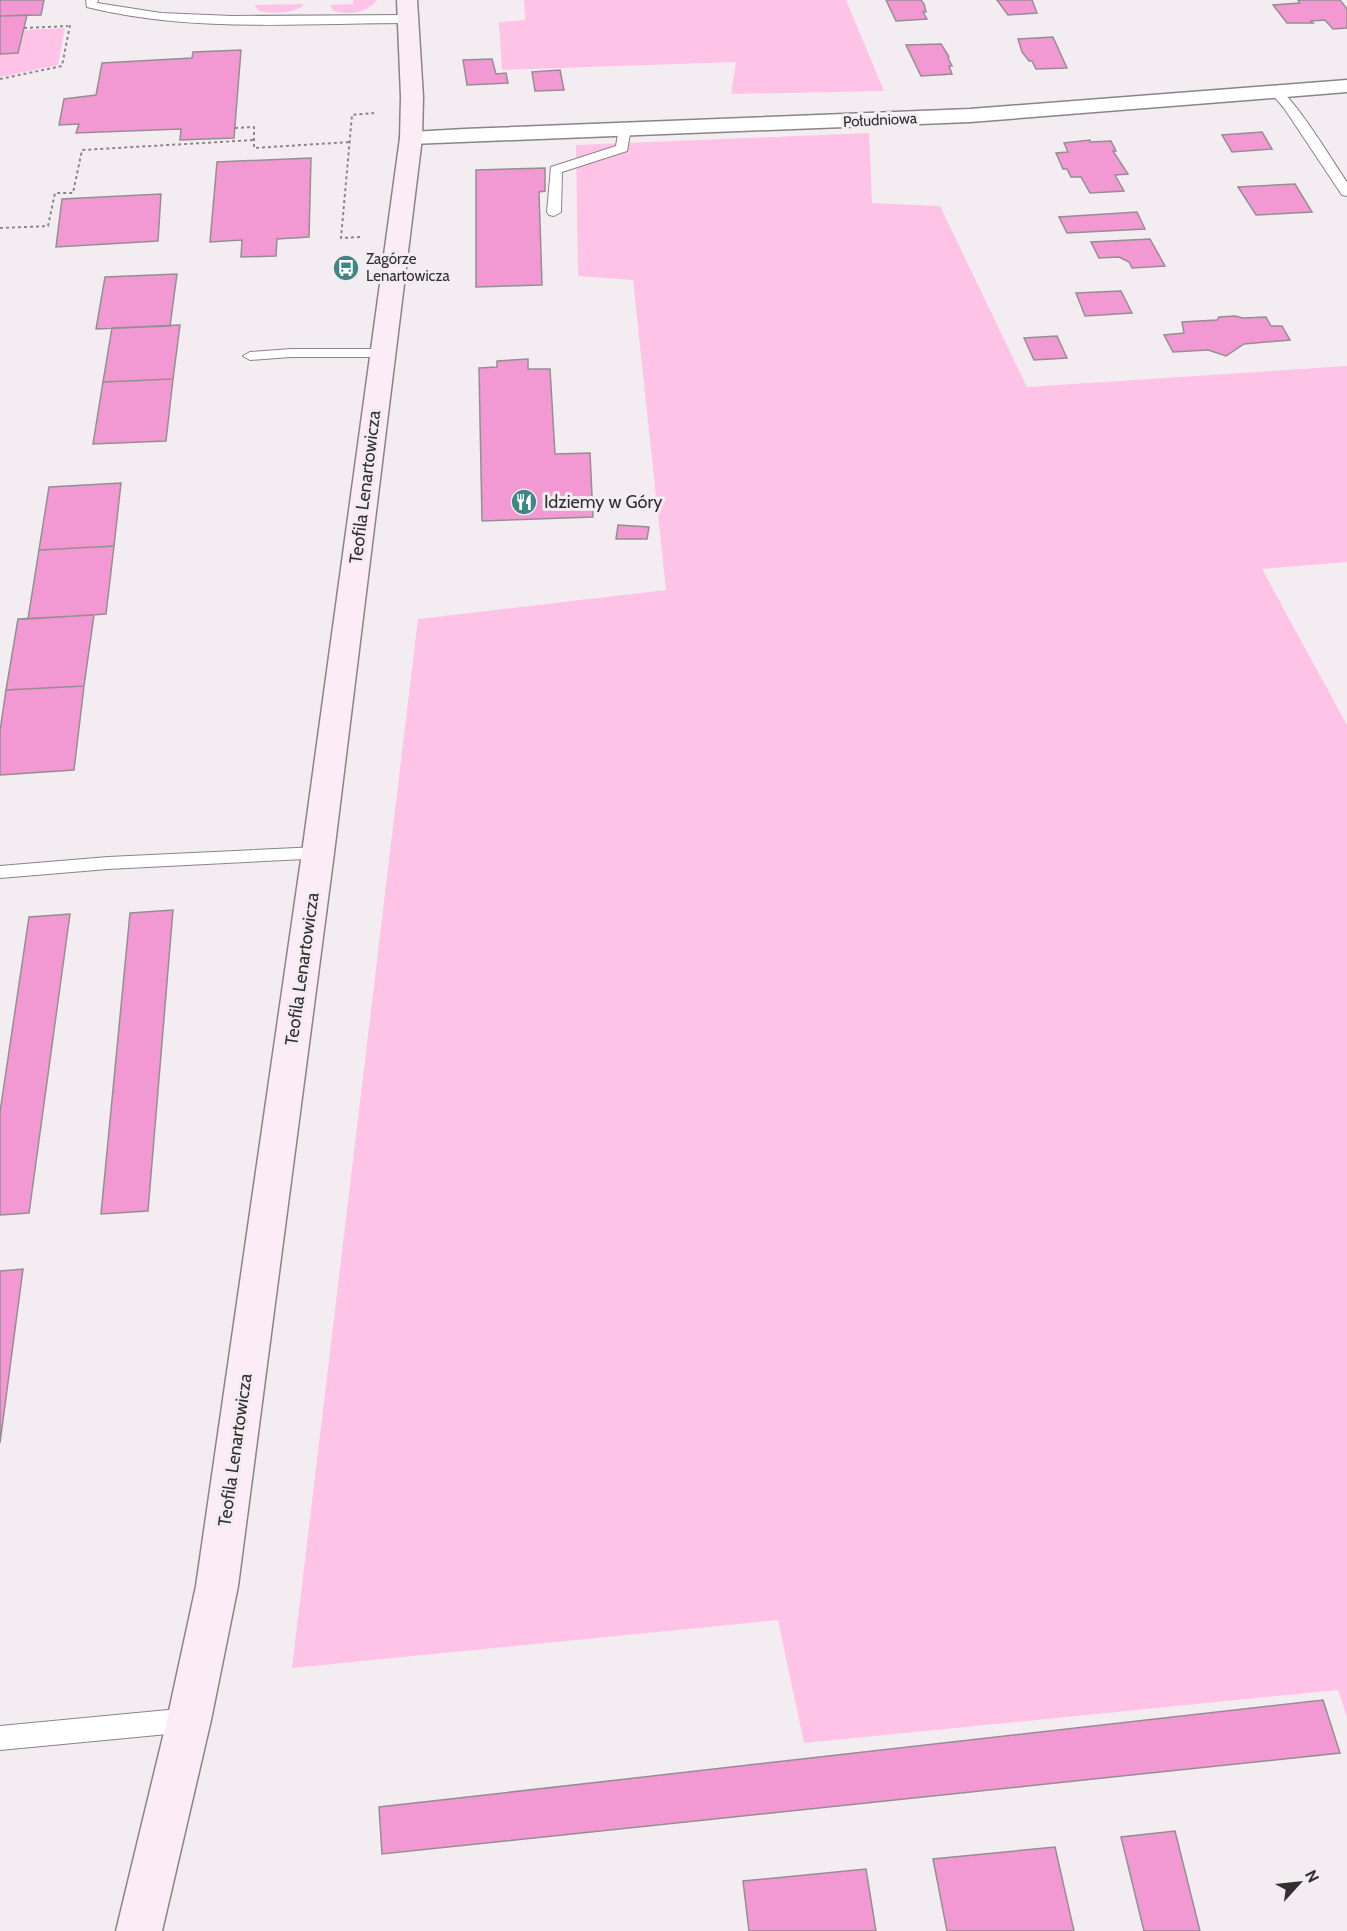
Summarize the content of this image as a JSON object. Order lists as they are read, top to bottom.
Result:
{
  "streets": {
    "street": ["Południowa", "Teofila Lenartowicza"]
  },
  "crossings": [
    ["Południowa", "Teofila Lenartowicza"]
  ],
  "places": {
    "bus stop": ["Zagórze Lenartowicza"],
    "restaurant": ["Idziemy w Góry"]
  },
  "north": "top right"
}
